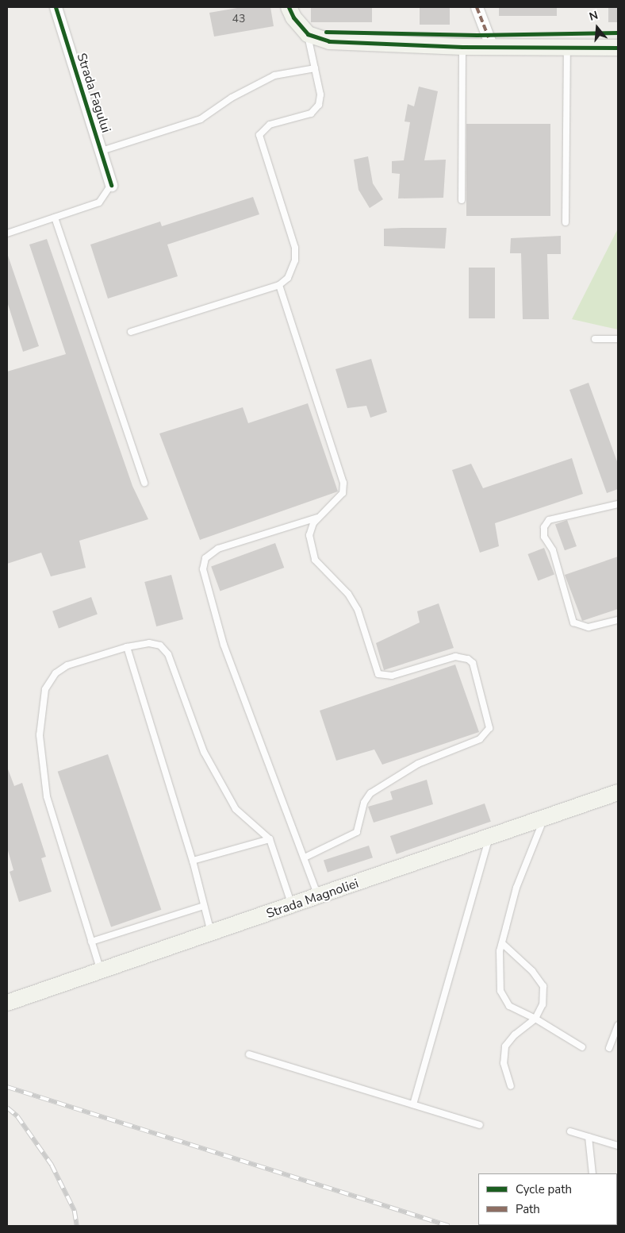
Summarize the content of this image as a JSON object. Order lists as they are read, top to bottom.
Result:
{
  "streets": {
    "main road": ["Strada Magnoliei"],
    "street": ["Strada Fagului"]
  },
  "house_numbers": ["43"],
  "legend": ["Cycle path", "Path"],
  "north": "top"
}
